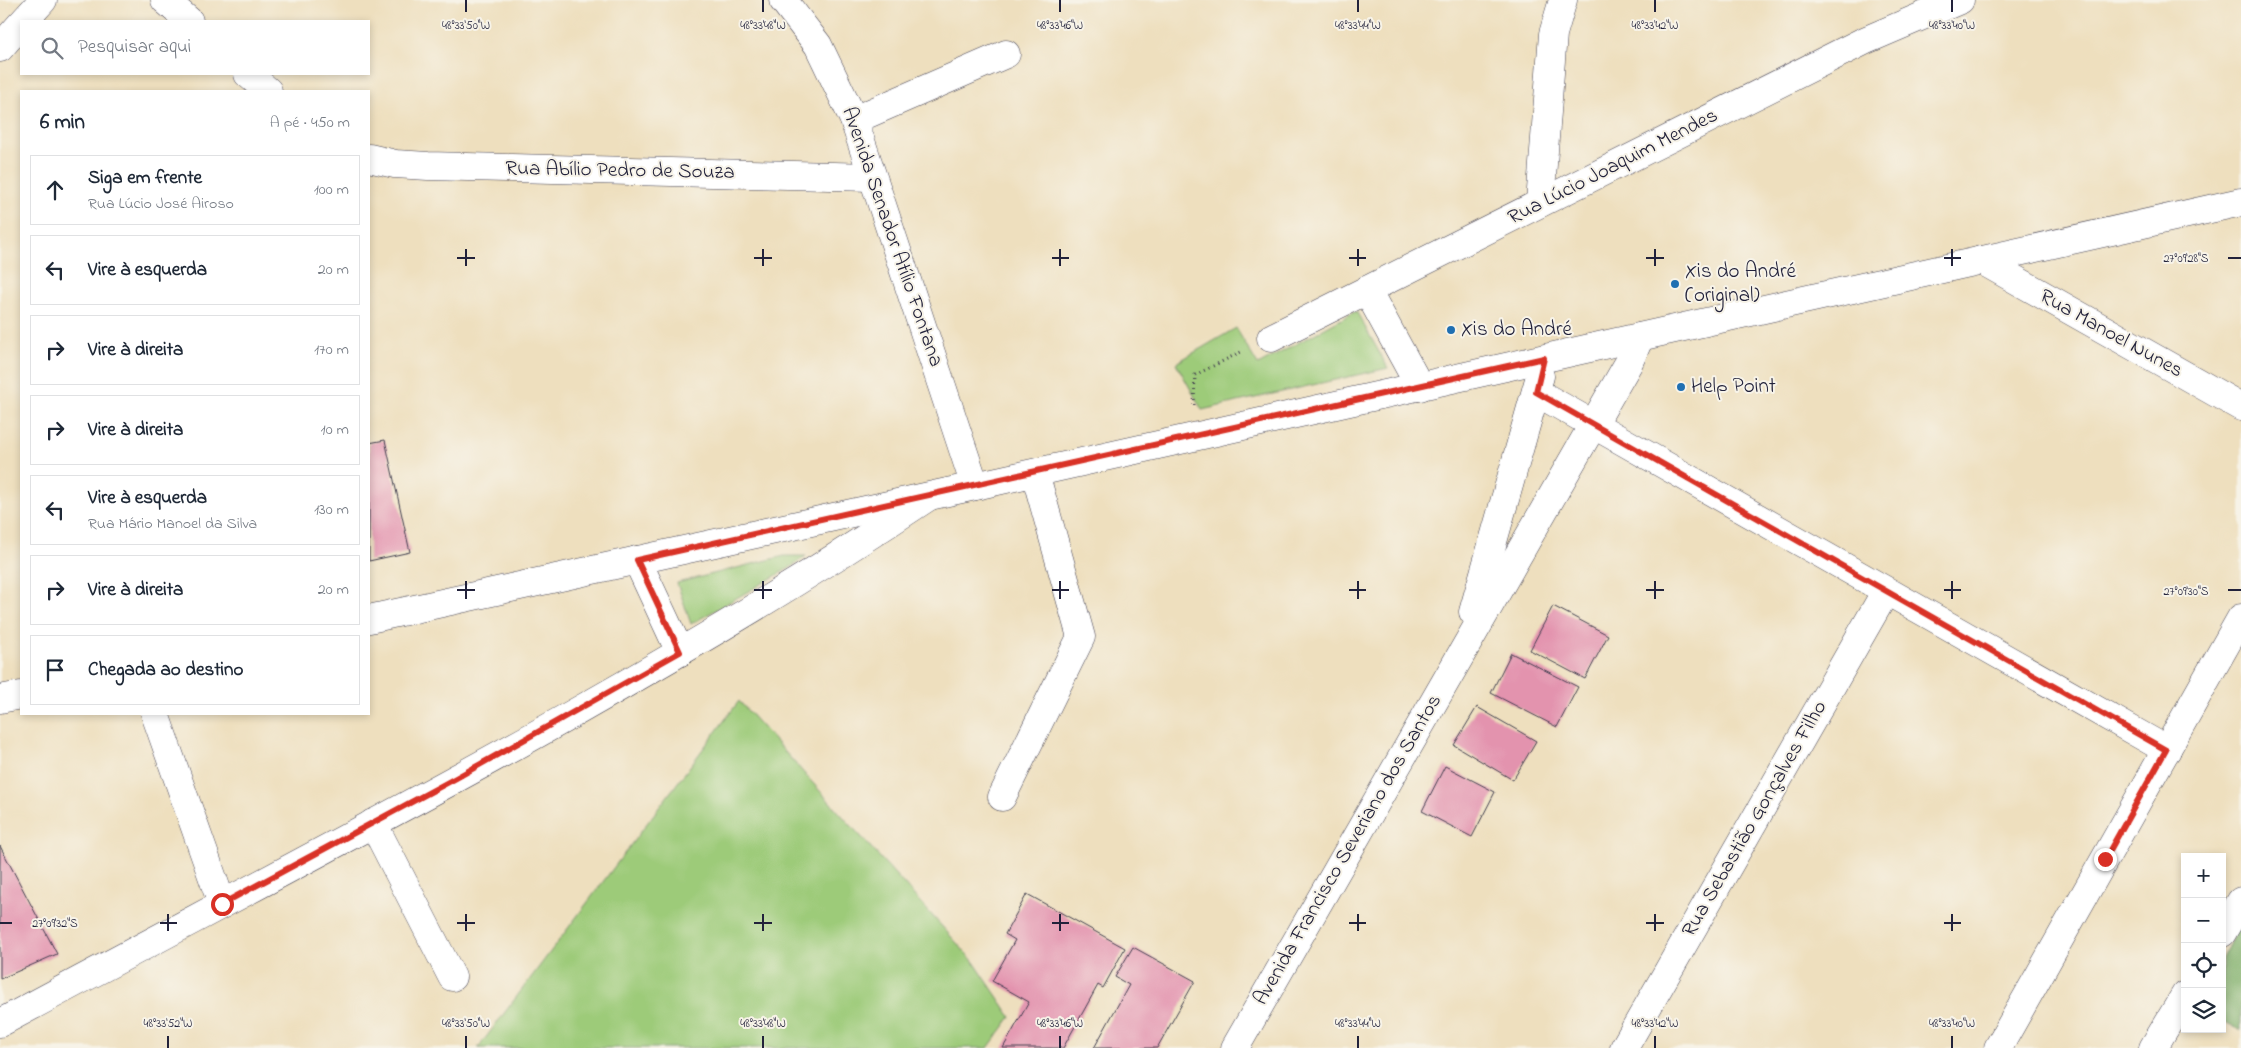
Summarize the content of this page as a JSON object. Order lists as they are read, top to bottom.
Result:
{
  "streets": {
    "street": [
      "Rua Lúcio Joaquim Mendes",
      "Rua Abílio Pedro de Souza",
      "Avenida Senador Atílio Fontana",
      "Rua Manoel Nunes",
      "Rua Sebastião Gonçalves Filho",
      "Avenida Francisco Severiano dos Santos"
    ]
  },
  "crossings": [
    ["Rua Abílio Pedro de Souza", "Avenida Senador Atílio Fontana"]
  ],
  "places": ["Xis do André (original)", "Xis do André", "Help Point"],
  "page": {
    "search": "Pesquisar aqui",
    "heading": ["6 min", "A pé · 450 m"],
    "list": [
      ["Siga em frente", "Rua Lúcio José Airoso", "100 m"],
      ["Vire à esquerda", "20 m"],
      ["Vire à direita", "170 m"],
      ["Vire à direita", "10 m"],
      ["Vire à esquerda", "Rua Mário Manoel da Silva", "130 m"],
      ["Vire à direita", "20 m"],
      "Chegada ao destino"
    ],
    "map_buttons": ["+", "−"]
  },
  "coordinates": [
    "48°33'50\"W",
    "48°33'48\"W",
    "48°33'46\"W",
    "48°33'44\"W",
    "48°33'42\"W",
    "48°33'40\"W",
    "27°09'28\"S",
    "27°09'30\"S",
    "27°09'32\"S",
    "48°33'52\"W"
  ]
}
